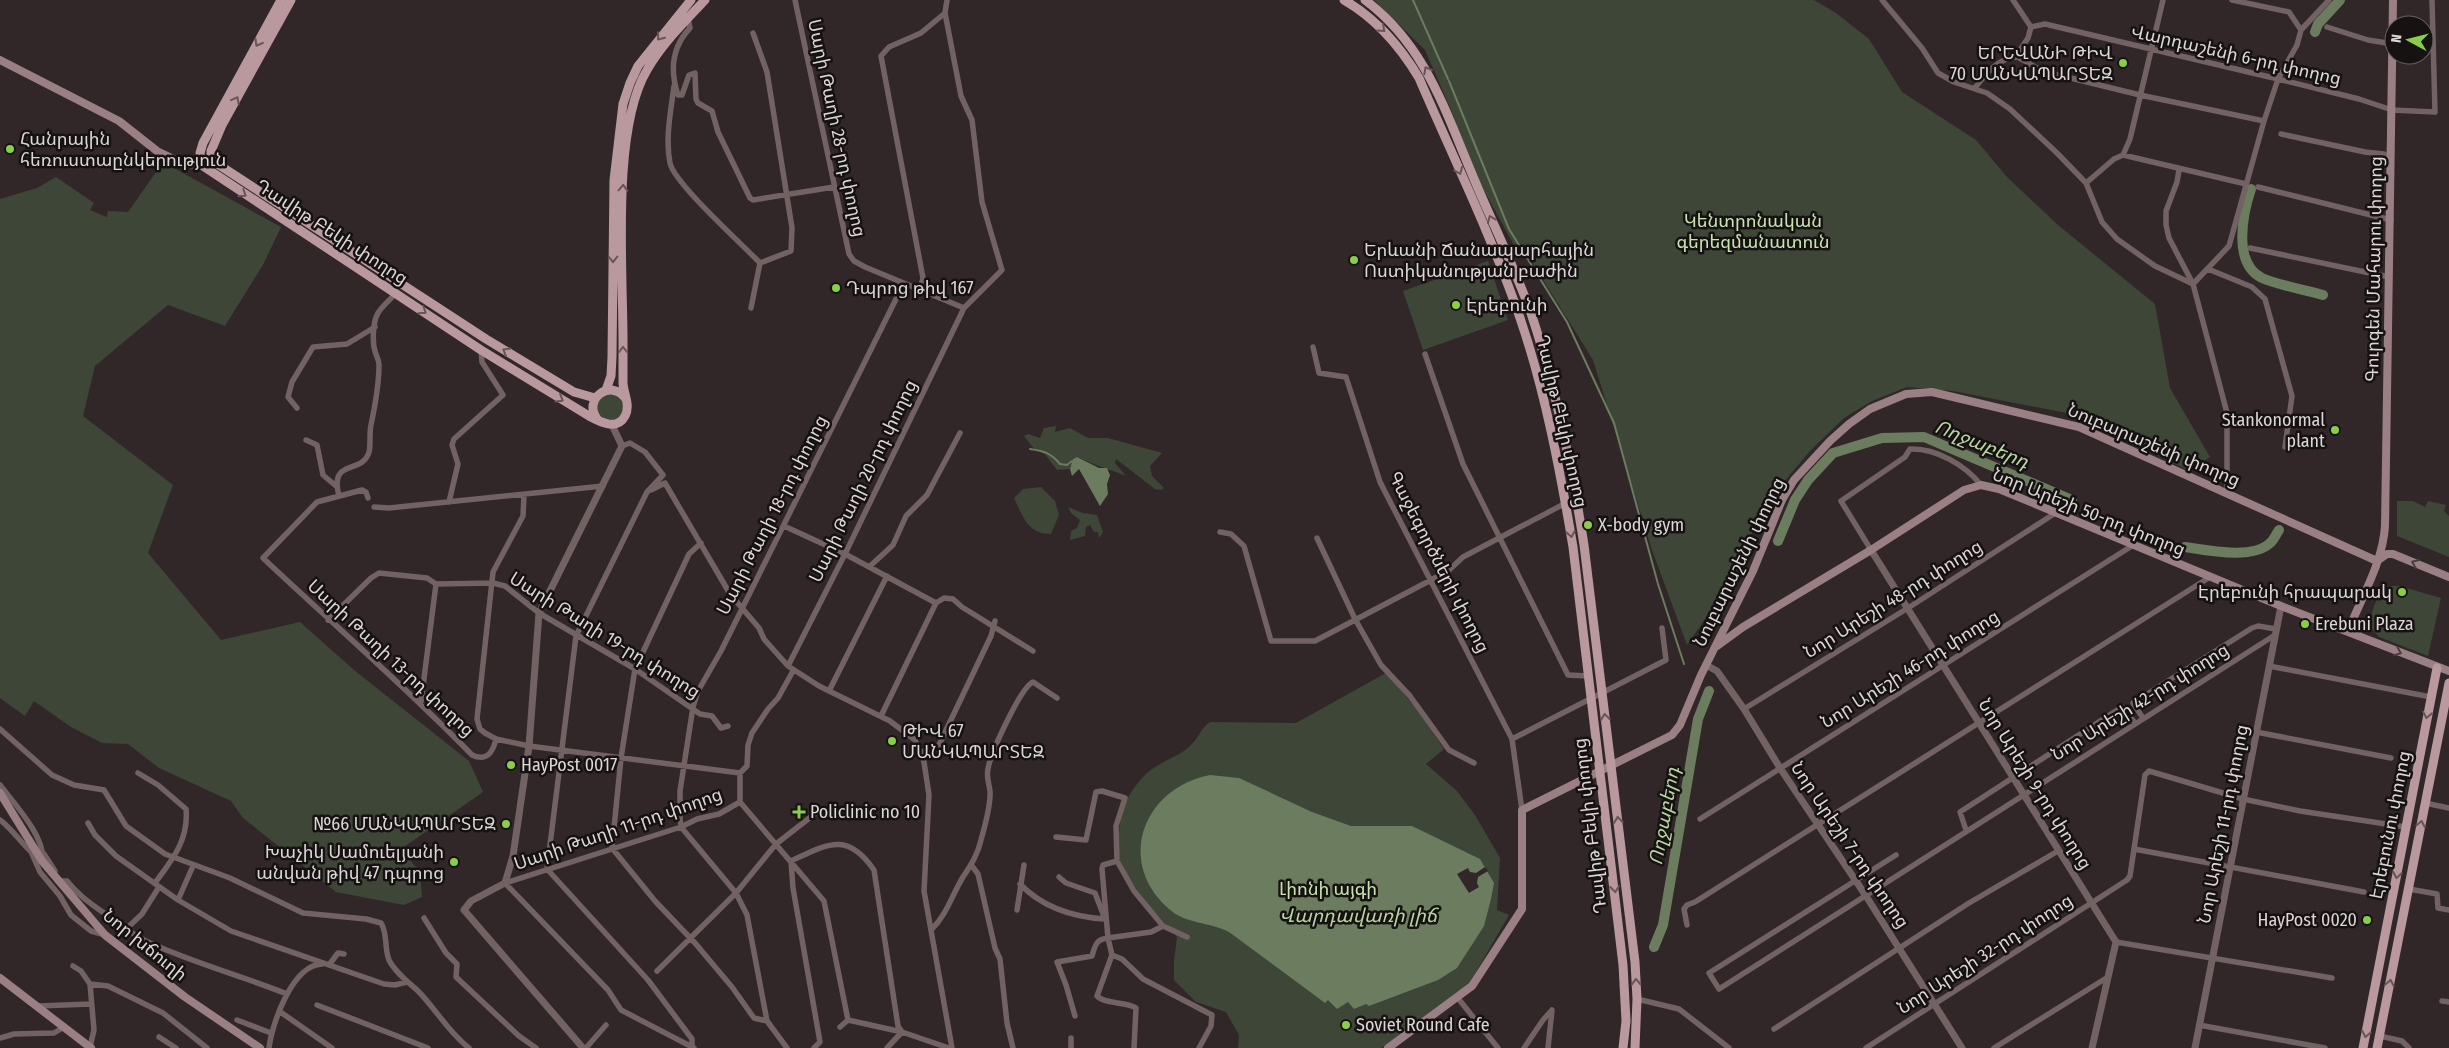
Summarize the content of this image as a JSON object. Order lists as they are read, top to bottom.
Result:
{
  "streets": {
    "main road": [
      "Դավիթ Բեկի փողոց",
      "Գուրգեն Մահարու փողոց",
      "Նուբարաշենի փողոց",
      "Նոր Արեշի 50-րդ փողոց",
      "Էրեբունու փողոց",
      "Նոր խճուղի"
    ],
    "street": [
      "Վարդաշենի 6-րդ փողոց",
      "Սարի Թաղի 28-րդ փողոց",
      "Սարի Թաղի 20-րդ փողոց",
      "Սարի Թաղի 18-րդ փողոց",
      "Գաջեգործների փողոց",
      "Նոր Արեշի 48-րդ փողոց",
      "Սարի Թաղի 19-րդ փողոց",
      "Սարի Թաղի 13-րդ փողոց",
      "Նոր Արեշի 46-րդ փողոց",
      "Նոր Արեշի 42-րդ փողոց",
      "Նոր Արեշի 9-րդ փողոց",
      "Նոր Արեշի 11-րդ փողոց",
      "Սարի Թաղի 11-րդ փողոց",
      "Նոր Արեշի 7-րդ փողոց",
      "Նոր Արեշի 32-րդ փողոց"
    ]
  },
  "crossings": [
    ["Վարդաշենի 6-րդ փողոց", "Գուրգեն Մահարու փողոց"],
    ["Սարի Թաղի 28-րդ փողոց", "Սարի Թաղի 18-րդ փողոց"],
    ["Դավիթ Բեկի փողոց", "Նուբարաշենի փողոց"],
    ["Նուբարաշենի փողոց", "Նոր Արեշի 50-րդ փողոց"],
    ["Նուբարաշենի փողոց", "Գաջեգործների փողոց"],
    ["Նուբարաշենի փողոց", "Նոր Արեշի 7-րդ փողոց"],
    ["Նոր Արեշի 50-րդ փողոց", "Նոր Արեշի 48-րդ փողոց"],
    ["Նոր Արեշի 50-րդ փողոց", "Նոր Արեշի 46-րդ փողոց"],
    ["Նոր Արեշի 50-րդ փողոց", "Նոր Արեշի 9-րդ փողոց"],
    ["Նոր Արեշի 50-րդ փողոց", "Նոր Արեշի 11-րդ փողոց"],
    ["Սարի Թաղի 18-րդ փողոց", "Սարի Թաղի 19-րդ փողոց"],
    ["Սարի Թաղի 18-րդ փողոց", "Սարի Թաղի 11-րդ փողոց"],
    ["Նոր Արեշի 48-րդ փողոց", "Նոր Արեշի 9-րդ փողոց"],
    ["Նոր Արեշի 48-րդ փողոց", "Նոր Արեշի 7-րդ փողոց"],
    ["Սարի Թաղի 19-րդ փողոց", "Սարի Թաղի 13-րդ փողոց"],
    ["Նոր Արեշի 46-րդ փողոց", "Նոր Արեշի 9-րդ փողոց"],
    ["Նոր Արեշի 46-րդ փողոց", "Նոր Արեշի 7-րդ փողոց"],
    ["Նոր Արեշի 42-րդ փողոց", "Նոր Արեշի 9-րդ փողոց"],
    ["Նոր Արեշի 42-րդ փողոց", "Նոր Արեշի 11-րդ փողոց"],
    ["Նոր Արեշի 42-րդ փողոց", "Նոր Արեշի 7-րդ փողոց"],
    ["Նոր Արեշի 9-րդ փողոց", "Նոր Արեշի 32-րդ փողոց"],
    ["Նոր Արեշի 11-րդ փողոց", "Նոր Արեշի 32-րդ փողոց"],
    ["Նոր Արեշի 7-րդ փողոց", "Նոր Արեշի 32-րդ փողոց"]
  ],
  "water": ["Ողջաբերդ", "Վարդավառի լիճ"],
  "parks": ["Կենտրոնական գերեզմանատուն", "Լիոնի այգի"],
  "places": {
    "other": [
      "ԵՐԵՎԱՆԻ ԹԻՎ 70 ՄԱՆԿԱՊԱՐՏԵԶ",
      "Հանրային հեռուստաընկերություն",
      "Երևանի Ճանապարհային Ոստիկանության բաժին",
      "Դպրոց թիվ 167",
      "Էրեբունի",
      "Stankonormal plant",
      "X-body gym",
      "Էրեբունի հրապարակ",
      "Erebuni Plaza",
      "ԹԻՎ 67 ՄԱՆԿԱՊԱՐՏԵԶ",
      "HayPost 0017",
      "№66 ՄԱՆԿԱՊԱՐՏԵԶ",
      "Խաչիկ Սամուելյանի անվան թիվ 47 դպրոց",
      "HayPost 0020",
      "Soviet Round Cafe"
    ],
    "health": ["Policlinic no 10"]
  },
  "north": "left"
}
